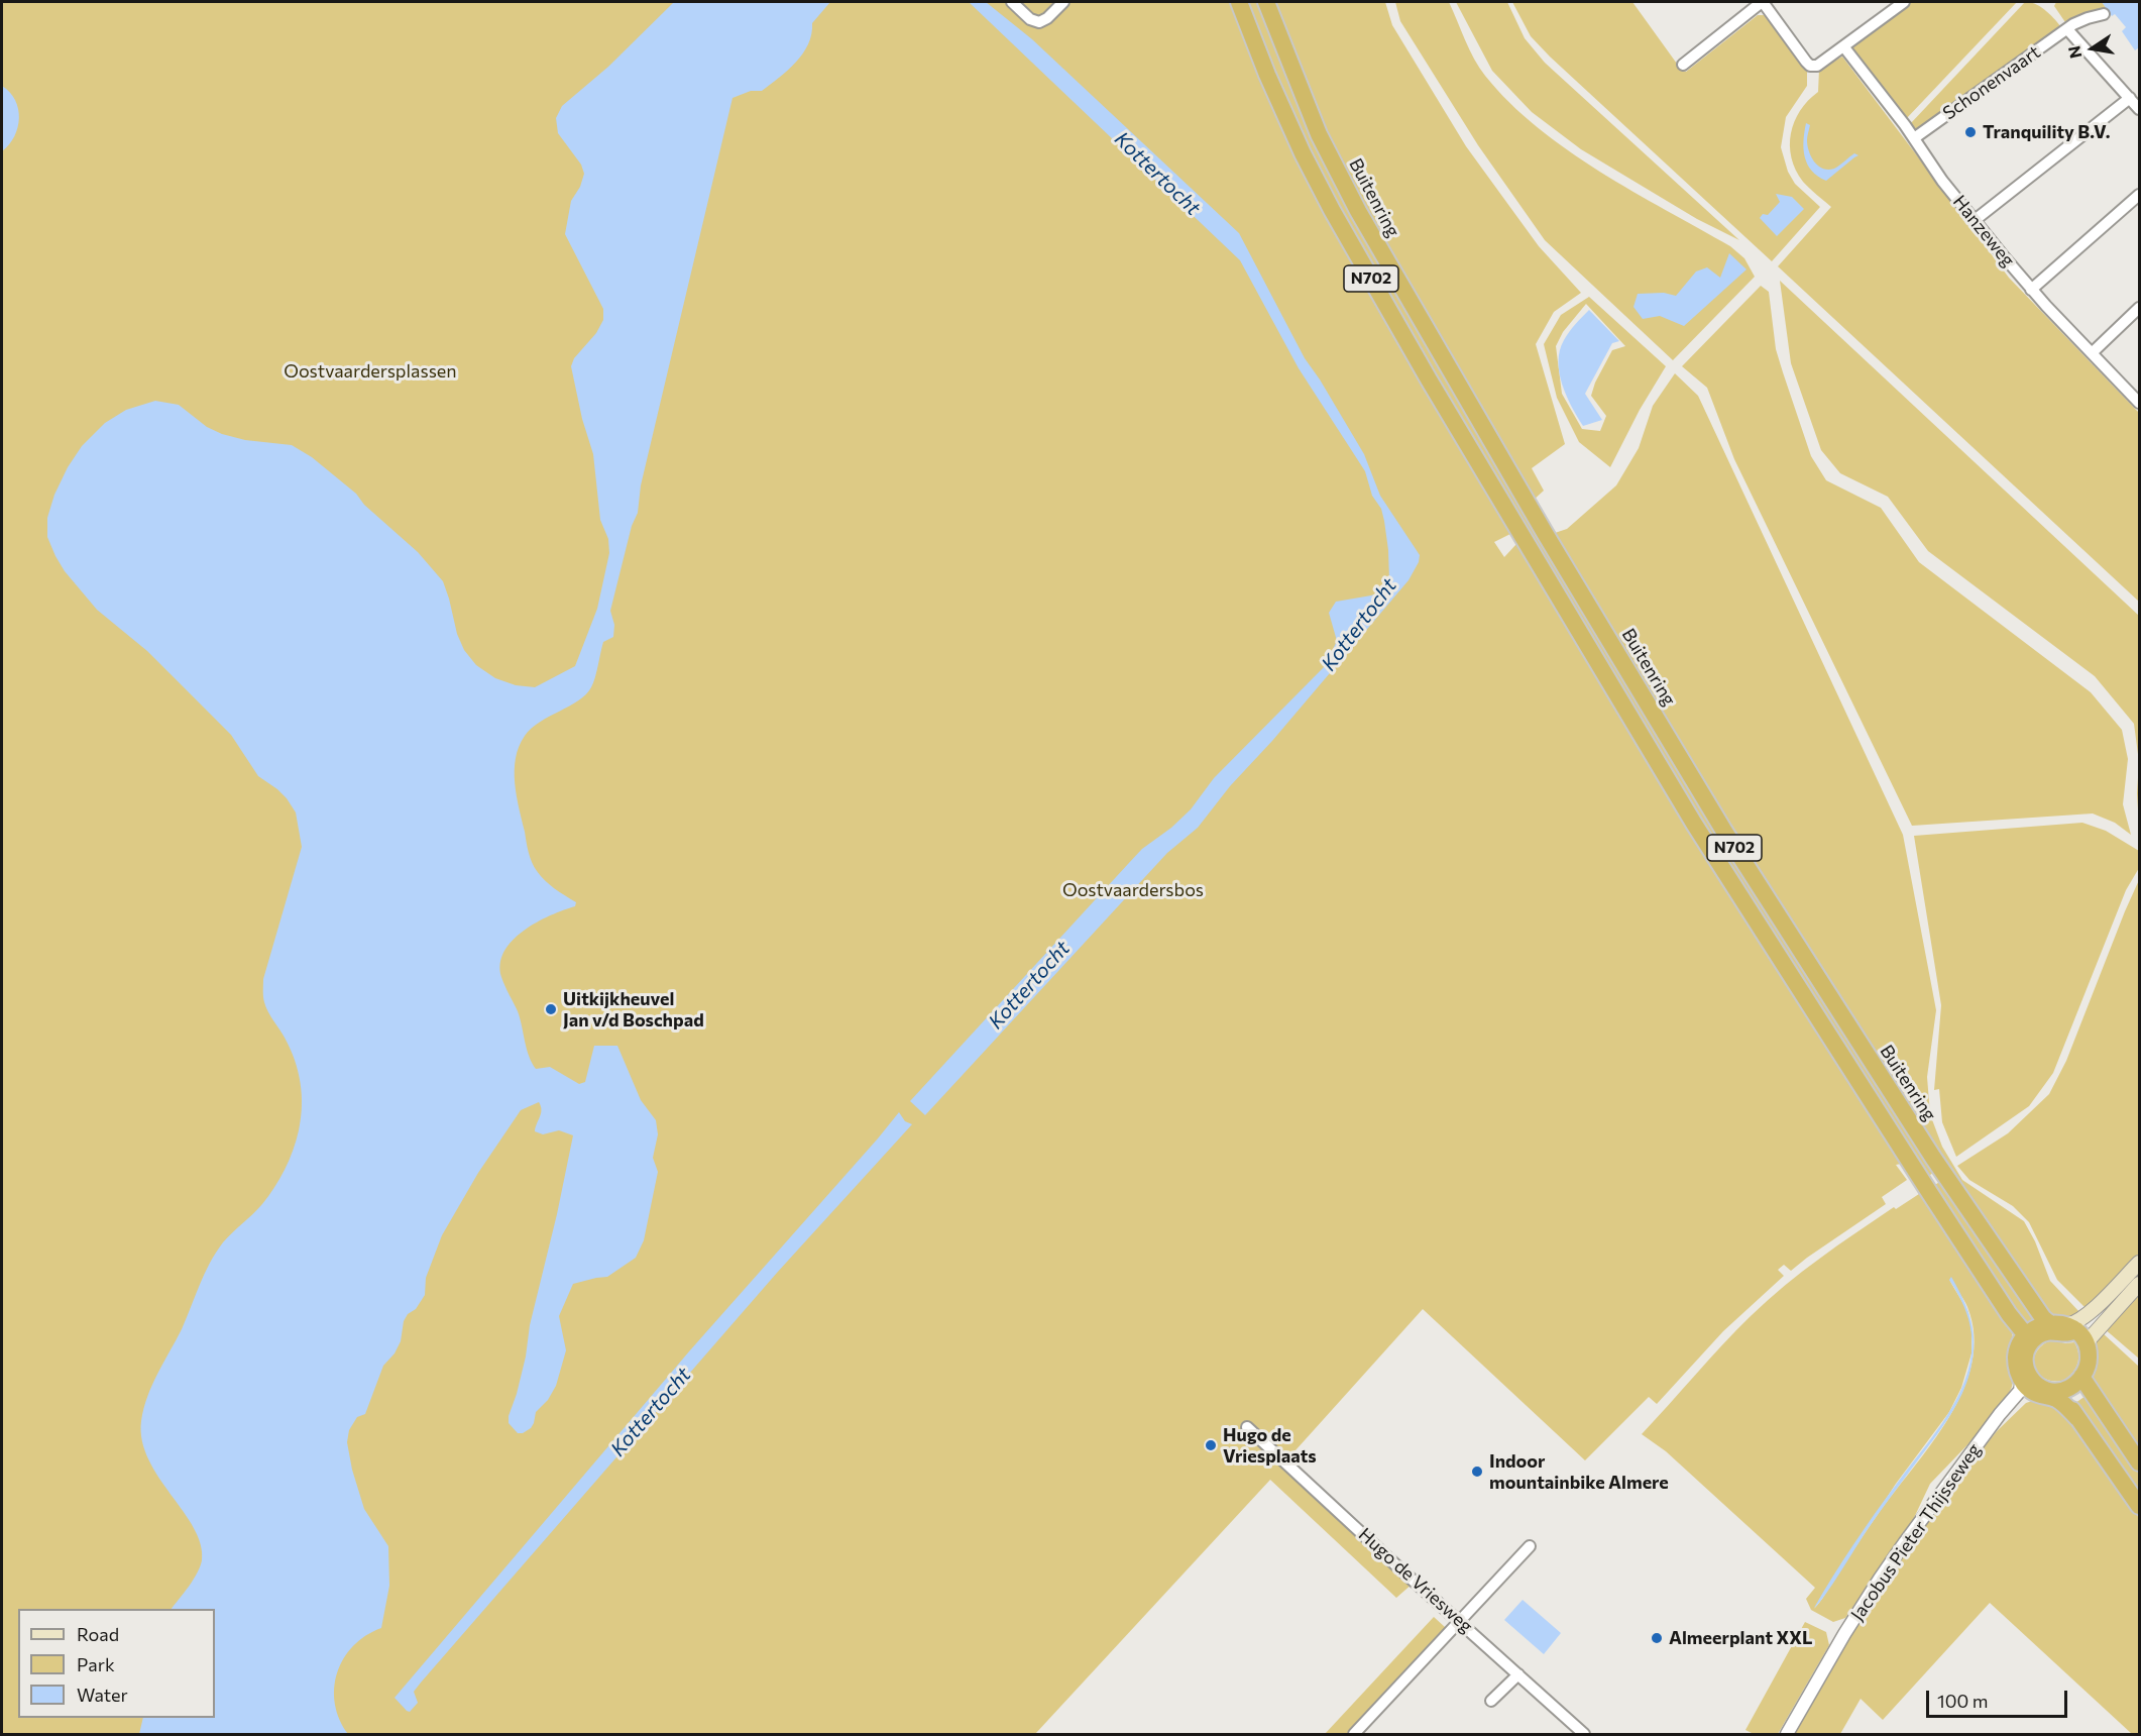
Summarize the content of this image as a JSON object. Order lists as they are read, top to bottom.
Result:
{
  "streets": {
    "highway": ["Buitenring", "N702"],
    "street": [
      "Schonenvaart",
      "Hanzeweg",
      "Jacobus Pieter Thijsseweg",
      "Hugo de Vriesweg"
    ]
  },
  "crossings": [
    ["Schonenvaart", "Hanzeweg"],
    ["N702", "Jacobus Pieter Thijsseweg"]
  ],
  "water": ["Kottertocht"],
  "parks": ["Oostvaardersplassen", "Oostvaardersbos"],
  "places": [
    "Tranquility B.V.",
    "Uitkijkheuvel Jan v/d Boschpad",
    "Hugo de Vriesplaats",
    "Indoor mountainbike Almere",
    "Almeerplant XXL"
  ],
  "legend": ["Road", "Park", "Water"],
  "scale_bar": "100 m",
  "north": "left"
}
